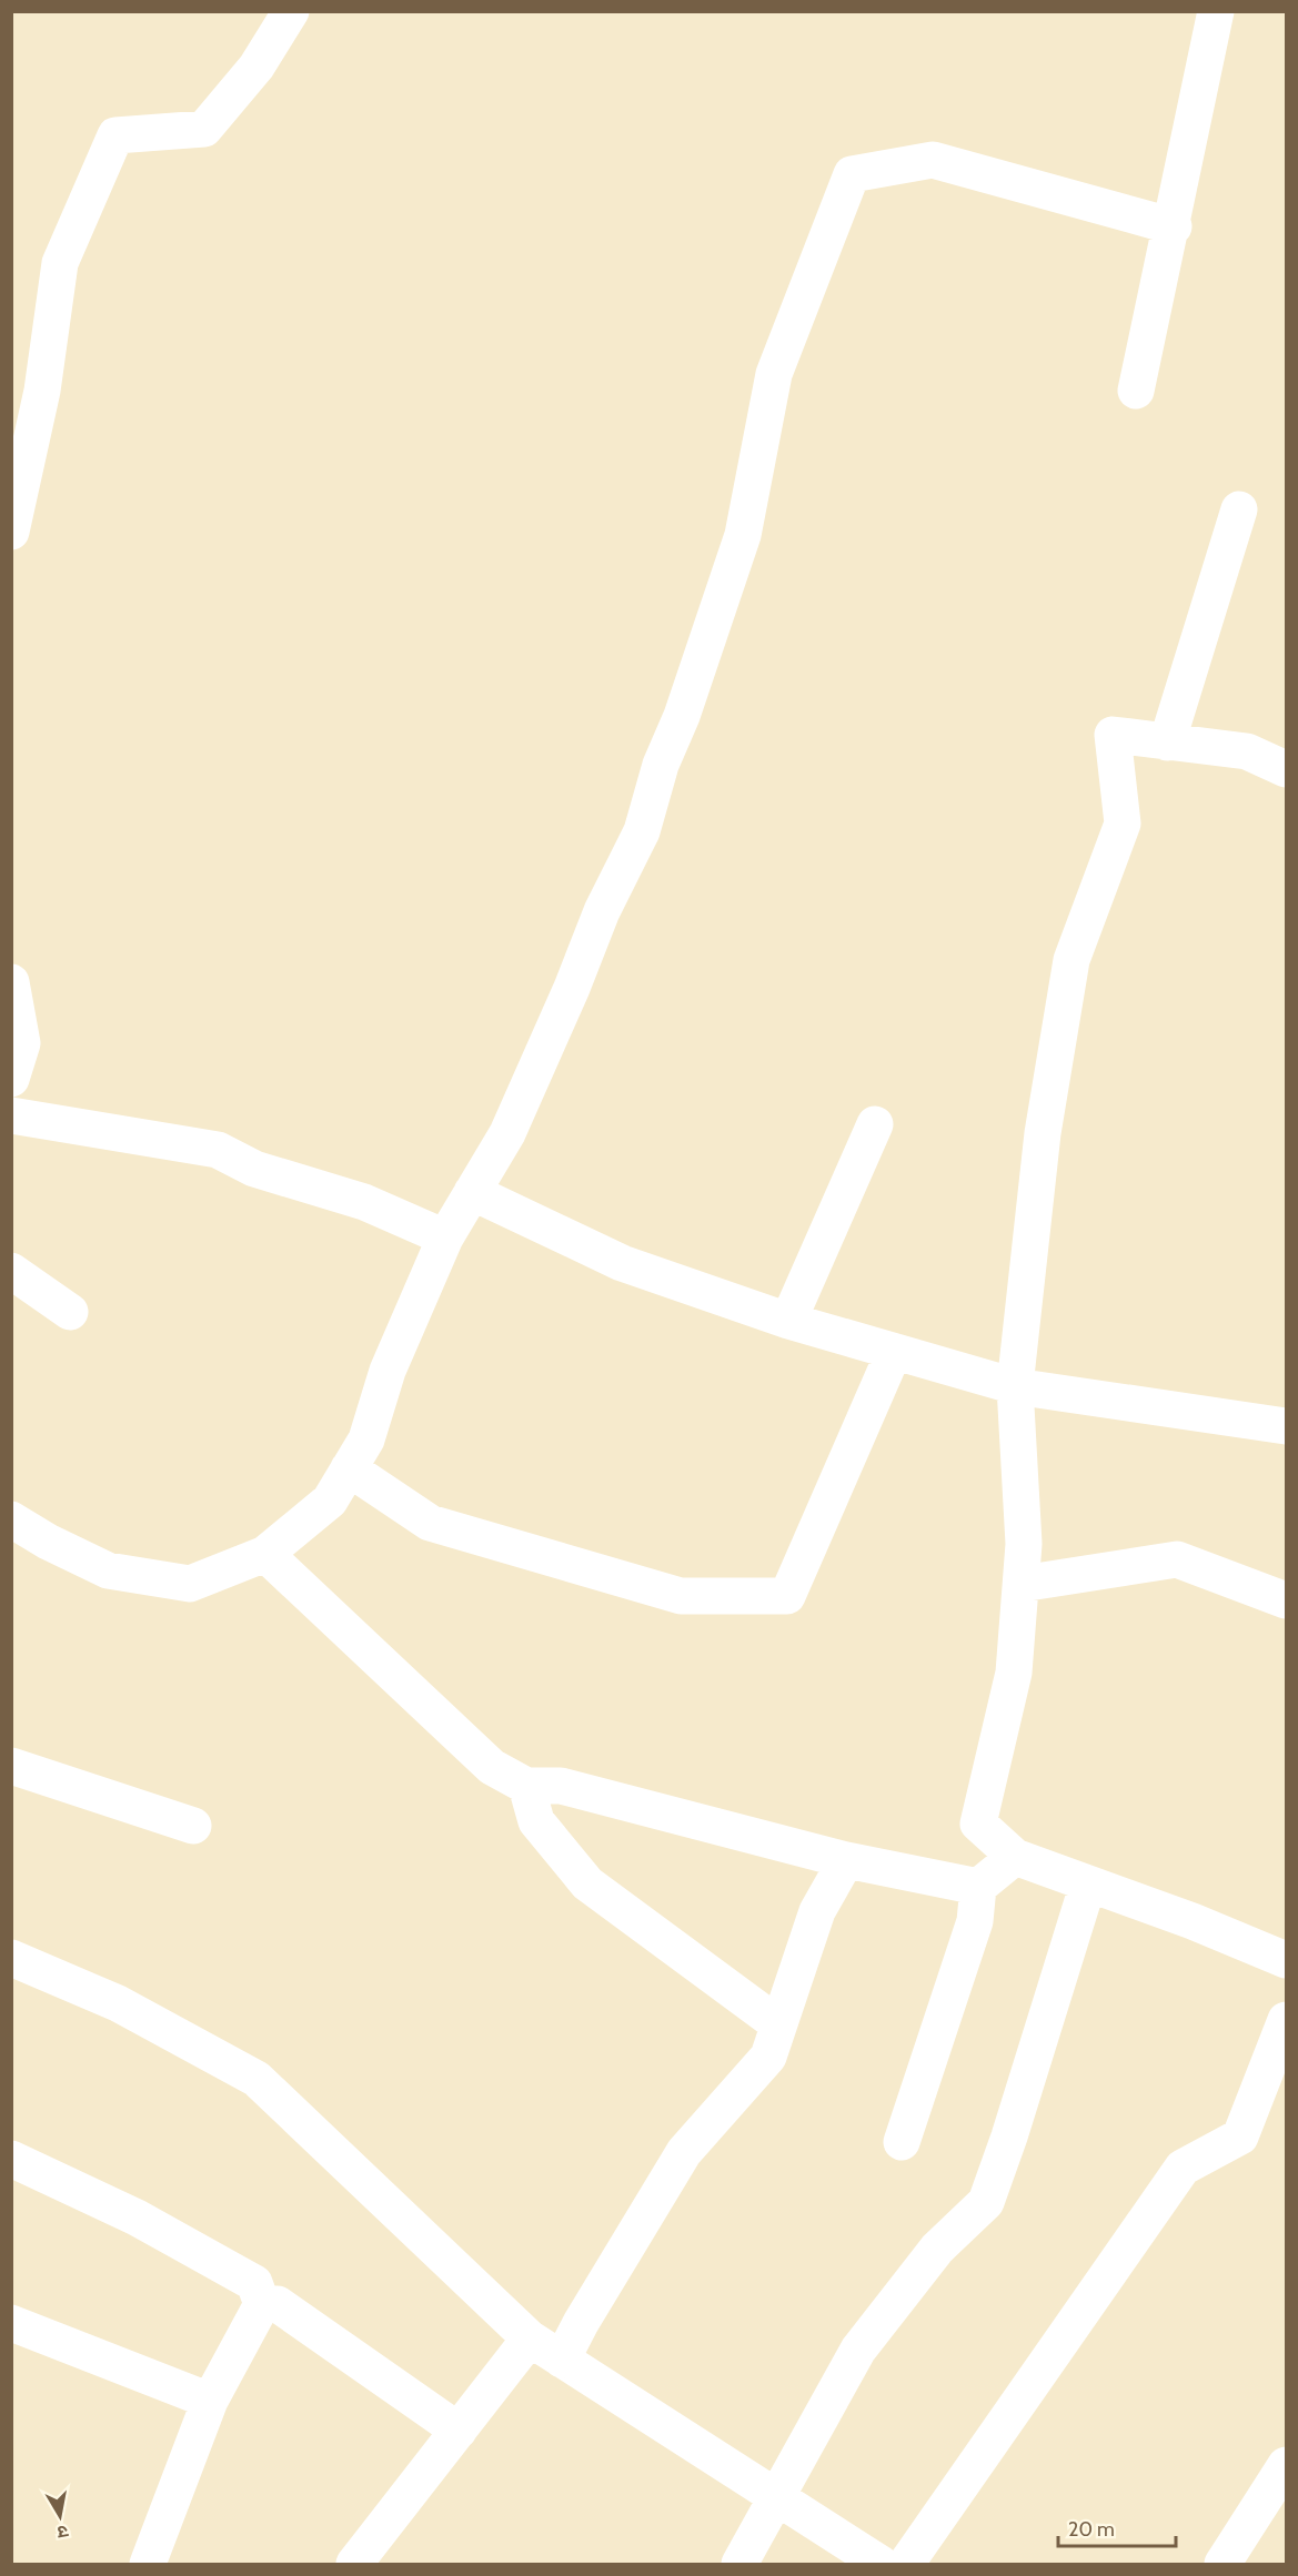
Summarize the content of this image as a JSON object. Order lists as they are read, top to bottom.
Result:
{
  "scale_bar": "20 m",
  "north": "bottom"
}
